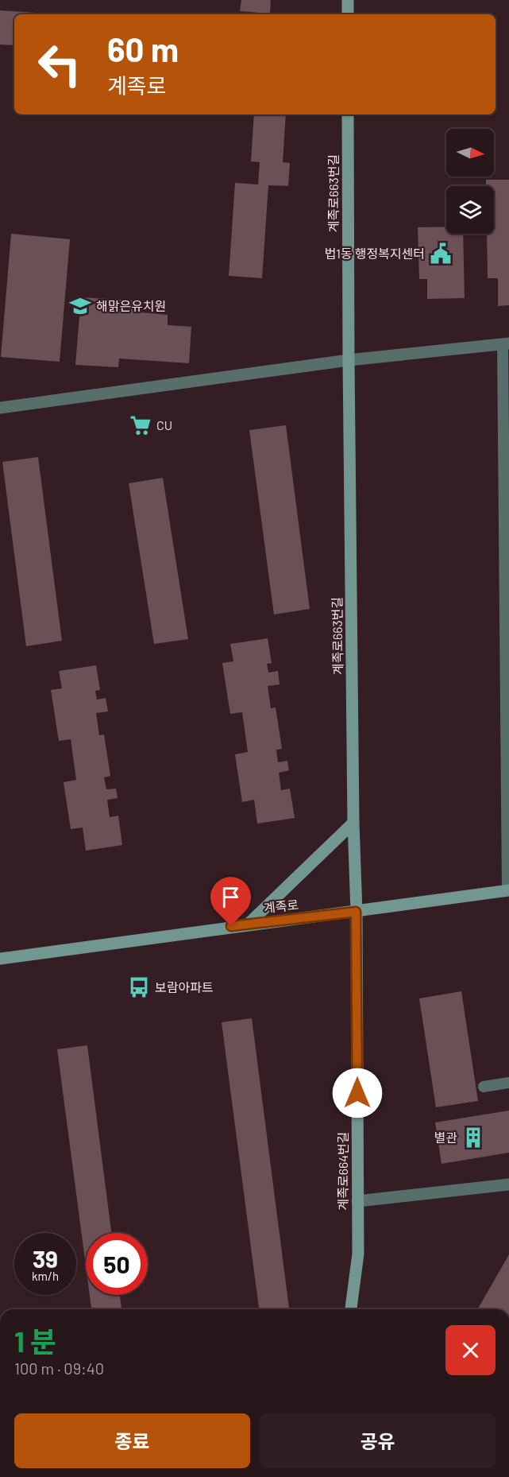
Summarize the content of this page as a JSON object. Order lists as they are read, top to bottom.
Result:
{
  "streets": {
    "main road": ["계족로663번길", "계족로", "계족로664번길"]
  },
  "crossings": [
    ["계족로663번길", "계족로"],
    ["계족로663번길", "계족로664번길"],
    ["계족로", "계족로664번길"]
  ],
  "places": {
    "public building": ["법1동 행정복지센터"],
    "school or university": ["해맑은유치원"],
    "supermarket": ["CU"],
    "bus stop": ["보람아파트"],
    "building": ["별관"]
  },
  "north": "right",
  "page": {
    "turn": ["60 m", "계족로"],
    "speed": "39 km/h",
    "limit": "50",
    "heading": ["1 분", "100 m · 09:40"],
    "buttons": ["종료", "공유"]
  }
}
